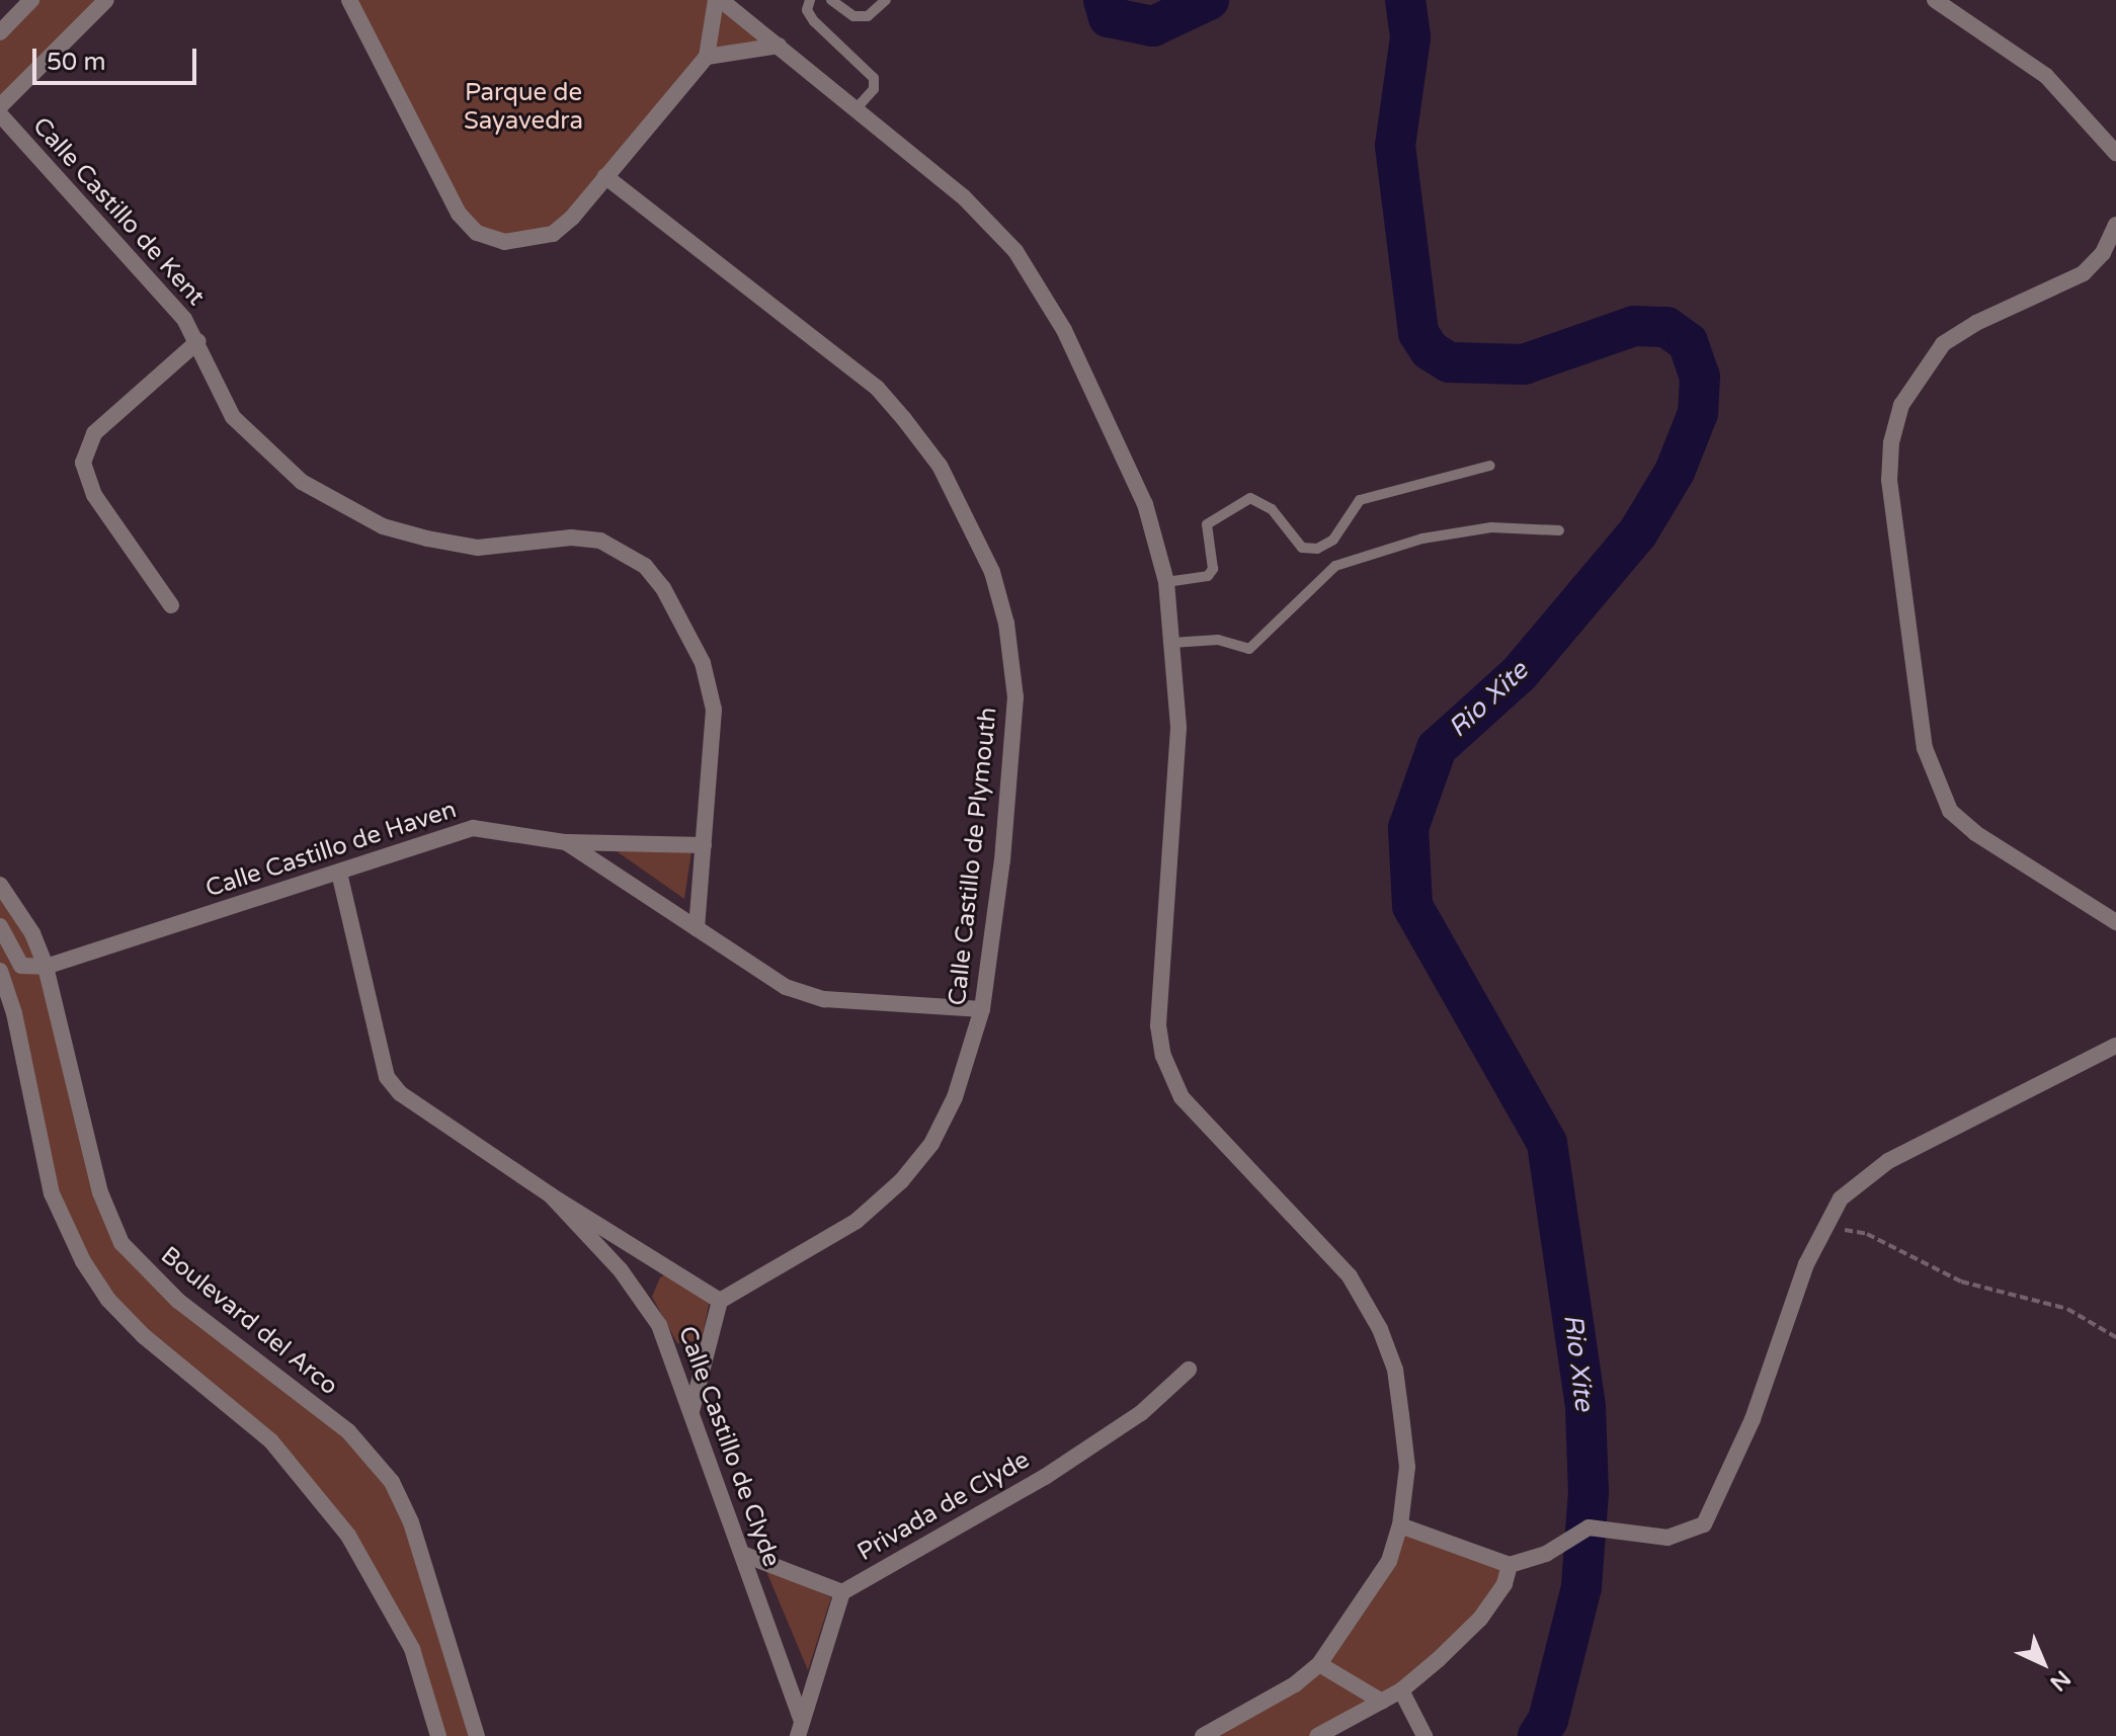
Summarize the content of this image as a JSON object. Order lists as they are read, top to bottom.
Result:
{
  "streets": {
    "street": [
      "Calle Castillo de Kent",
      "Calle Castillo de Haven",
      "Calle Castillo de Plymouth",
      "Boulevard del Arco",
      "Calle Castillo de Clyde",
      "Privada de Clyde"
    ]
  },
  "crossings": [
    ["Calle Castillo de Kent", "Calle Castillo de Haven"],
    ["Calle Castillo de Haven", "Calle Castillo de Plymouth"],
    ["Calle Castillo de Haven", "Boulevard del Arco"],
    ["Calle Castillo de Haven", "Calle Castillo de Clyde"],
    ["Calle Castillo de Clyde", "Privada de Clyde"]
  ],
  "water": ["Rio Xite"],
  "parks": ["Parque de Sayavedra"],
  "scale_bar": "50 m",
  "north": "bottom right"
}
